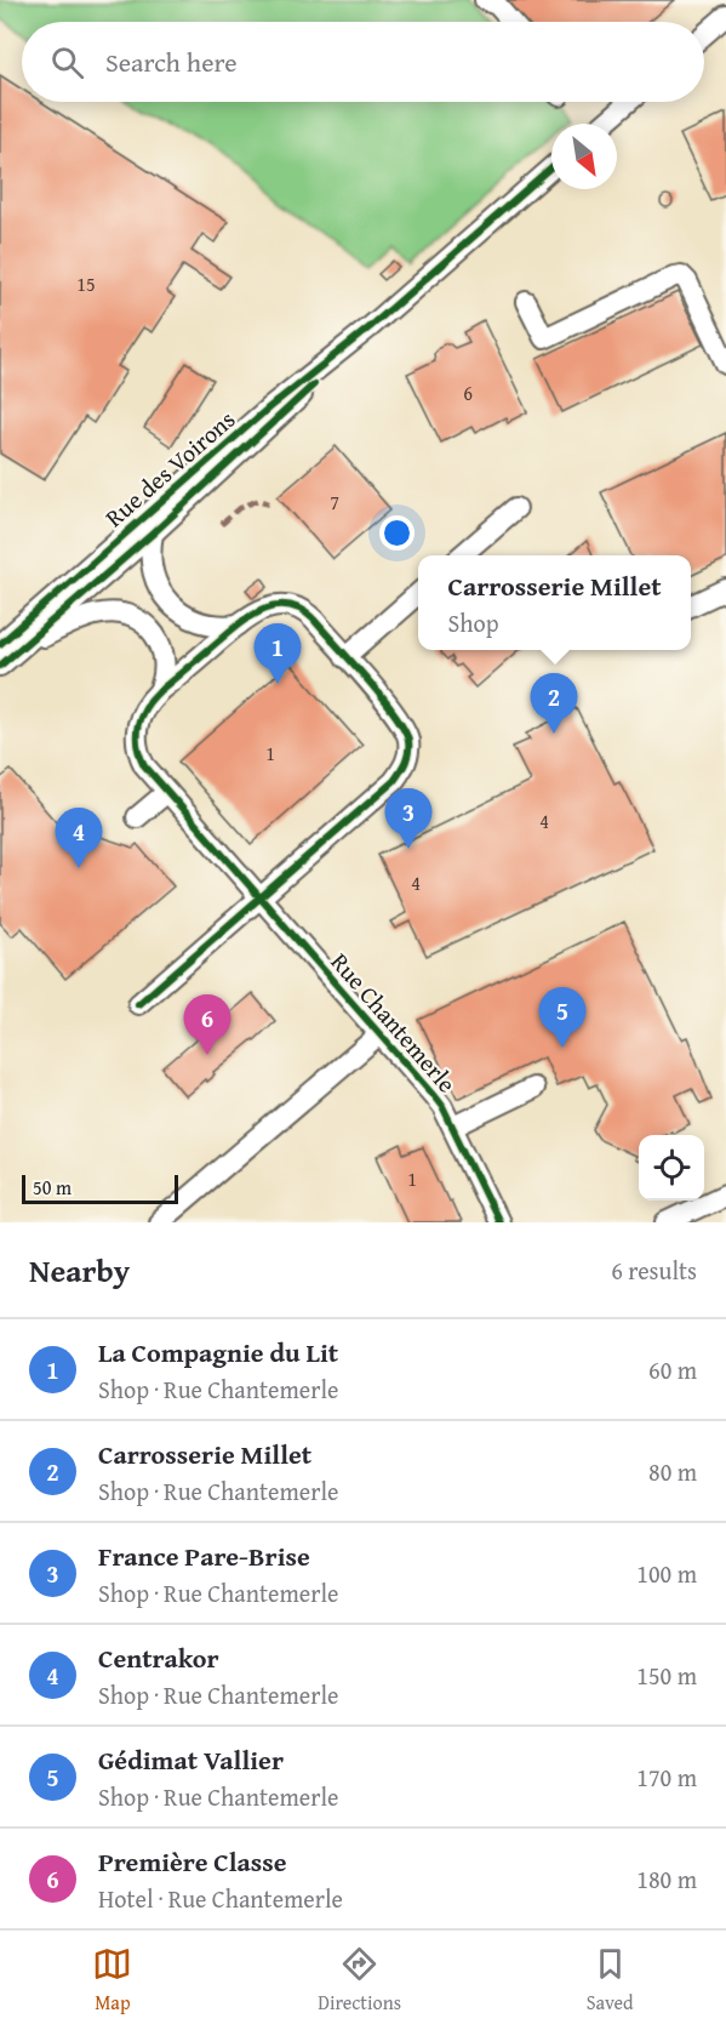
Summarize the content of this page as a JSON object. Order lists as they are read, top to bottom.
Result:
{
  "streets": {
    "street": ["Rue des Voirons", "Rue Chantemerle"]
  },
  "crossings": [
    ["Rue des Voirons", "Rue Chantemerle"]
  ],
  "house_numbers": [
    "15",
    "6",
    "7",
    "1",
    "4",
    "4",
    "1"
  ],
  "scale_bar": "50 m",
  "north": "bottom right",
  "page": {
    "search": "Search here",
    "popup": ["Carrosserie Millet", "Shop"],
    "pins": [
      "1",
      "2",
      "3",
      "4",
      "5",
      "6"
    ],
    "scale": "50 m",
    "heading": ["Nearby", "6 results"],
    "list": [
      {
        "mark": "1",
        "name": "La Compagnie du Lit",
        "note": "Shop · Rue Chantemerle",
        "value": "60 m"
      },
      {
        "mark": "2",
        "name": "Carrosserie Millet",
        "note": "Shop · Rue Chantemerle",
        "value": "80 m"
      },
      {
        "mark": "3",
        "name": "France Pare-Brise",
        "note": "Shop · Rue Chantemerle",
        "value": "100 m"
      },
      {
        "mark": "4",
        "name": "Centrakor",
        "note": "Shop · Rue Chantemerle",
        "value": "150 m"
      },
      {
        "mark": "5",
        "name": "Gédimat Vallier",
        "note": "Shop · Rue Chantemerle",
        "value": "170 m"
      },
      {
        "mark": "6",
        "name": "Première Classe",
        "note": "Hotel · Rue Chantemerle",
        "value": "180 m"
      }
    ],
    "nav": ["Map", "Directions", "Saved"]
  }
}
